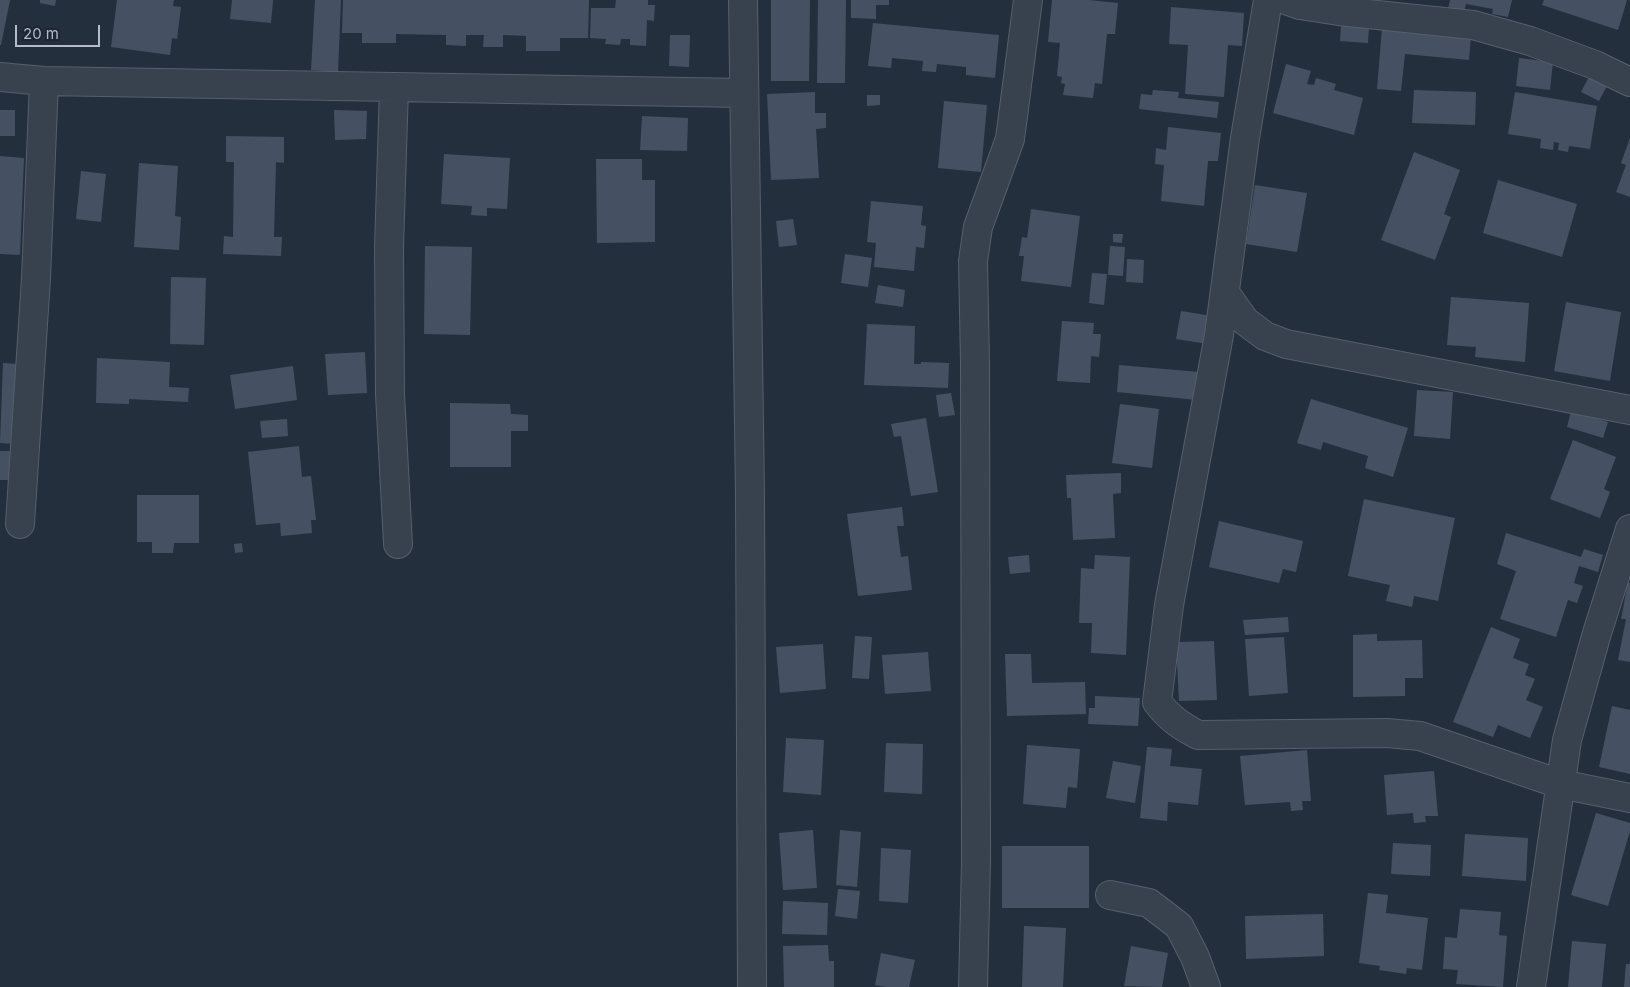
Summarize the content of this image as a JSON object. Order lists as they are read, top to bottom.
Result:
{
  "scale_bar": "20 m"
}
